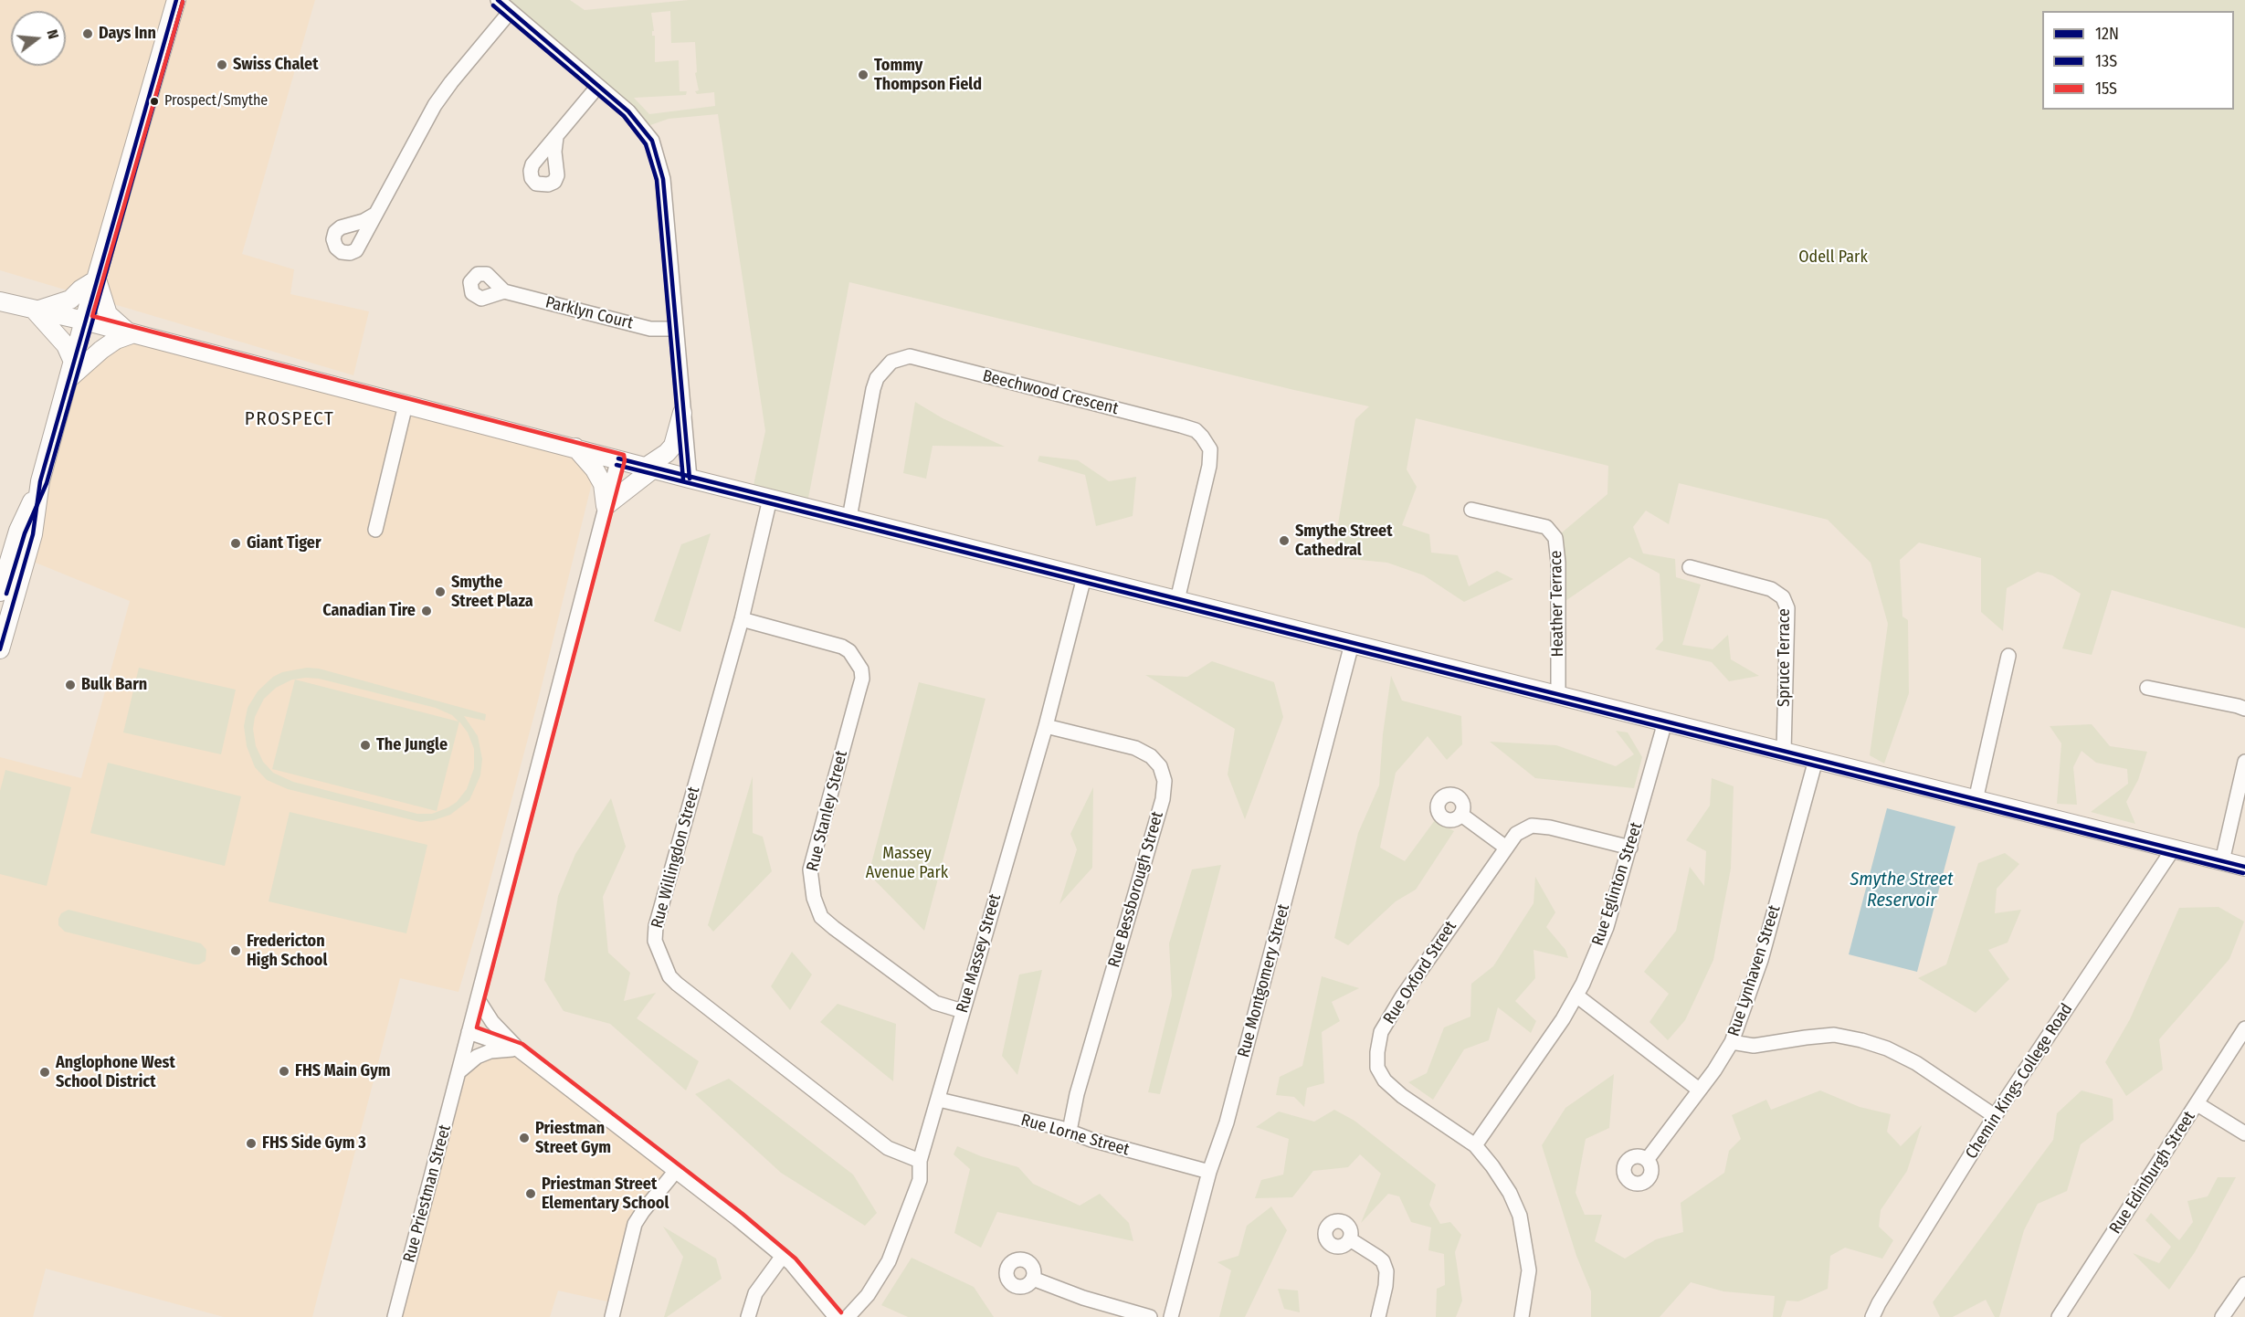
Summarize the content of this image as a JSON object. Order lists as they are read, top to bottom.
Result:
{
  "streets": {
    "street": [
      "Parklyn Court",
      "Beechwood Crescent",
      "Heather Terrace",
      "Spruce Terrace",
      "Rue Stanley Street",
      "Rue Willingdon Street",
      "Rue Eglinton Street",
      "Rue Bessborough Street",
      "Rue Massey Street",
      "Rue Lynhaven Street",
      "Rue Oxford Street",
      "Rue Montgomery Street",
      "Chemin Kings College Road",
      "Rue Lorne Street",
      "Rue Edinburgh Street",
      "Rue Priestman Street"
    ]
  },
  "crossings": [
    ["Rue Stanley Street", "Rue Willingdon Street"],
    ["Rue Stanley Street", "Rue Massey Street"],
    ["Rue Willingdon Street", "Rue Massey Street"],
    ["Rue Eglinton Street", "Rue Oxford Street"],
    ["Rue Bessborough Street", "Rue Massey Street"],
    ["Rue Bessborough Street", "Rue Lorne Street"],
    ["Rue Massey Street", "Rue Lorne Street"],
    ["Rue Montgomery Street", "Rue Lorne Street"]
  ],
  "districts": ["PROSPECT"],
  "water": ["Smythe Street Reservoir"],
  "parks": ["Odell Park", "Massey Avenue Park"],
  "places": [
    "Days Inn",
    "Swiss Chalet",
    "Tommy Thompson Field",
    "Prospect/Smythe",
    "Smythe Street Cathedral",
    "Giant Tiger",
    "Smythe Street Plaza",
    "Canadian Tire",
    "Bulk Barn",
    "The Jungle",
    "Fredericton High School",
    "FHS Main Gym",
    "Anglophone West School District",
    "Priestman Street Gym",
    "FHS Side Gym 3",
    "Priestman Street Elementary School"
  ],
  "lines": ["transit line 12N", "transit line 13S", "transit line 15S"],
  "legend": ["12N", "13S", "15S"],
  "north": "right"
}
